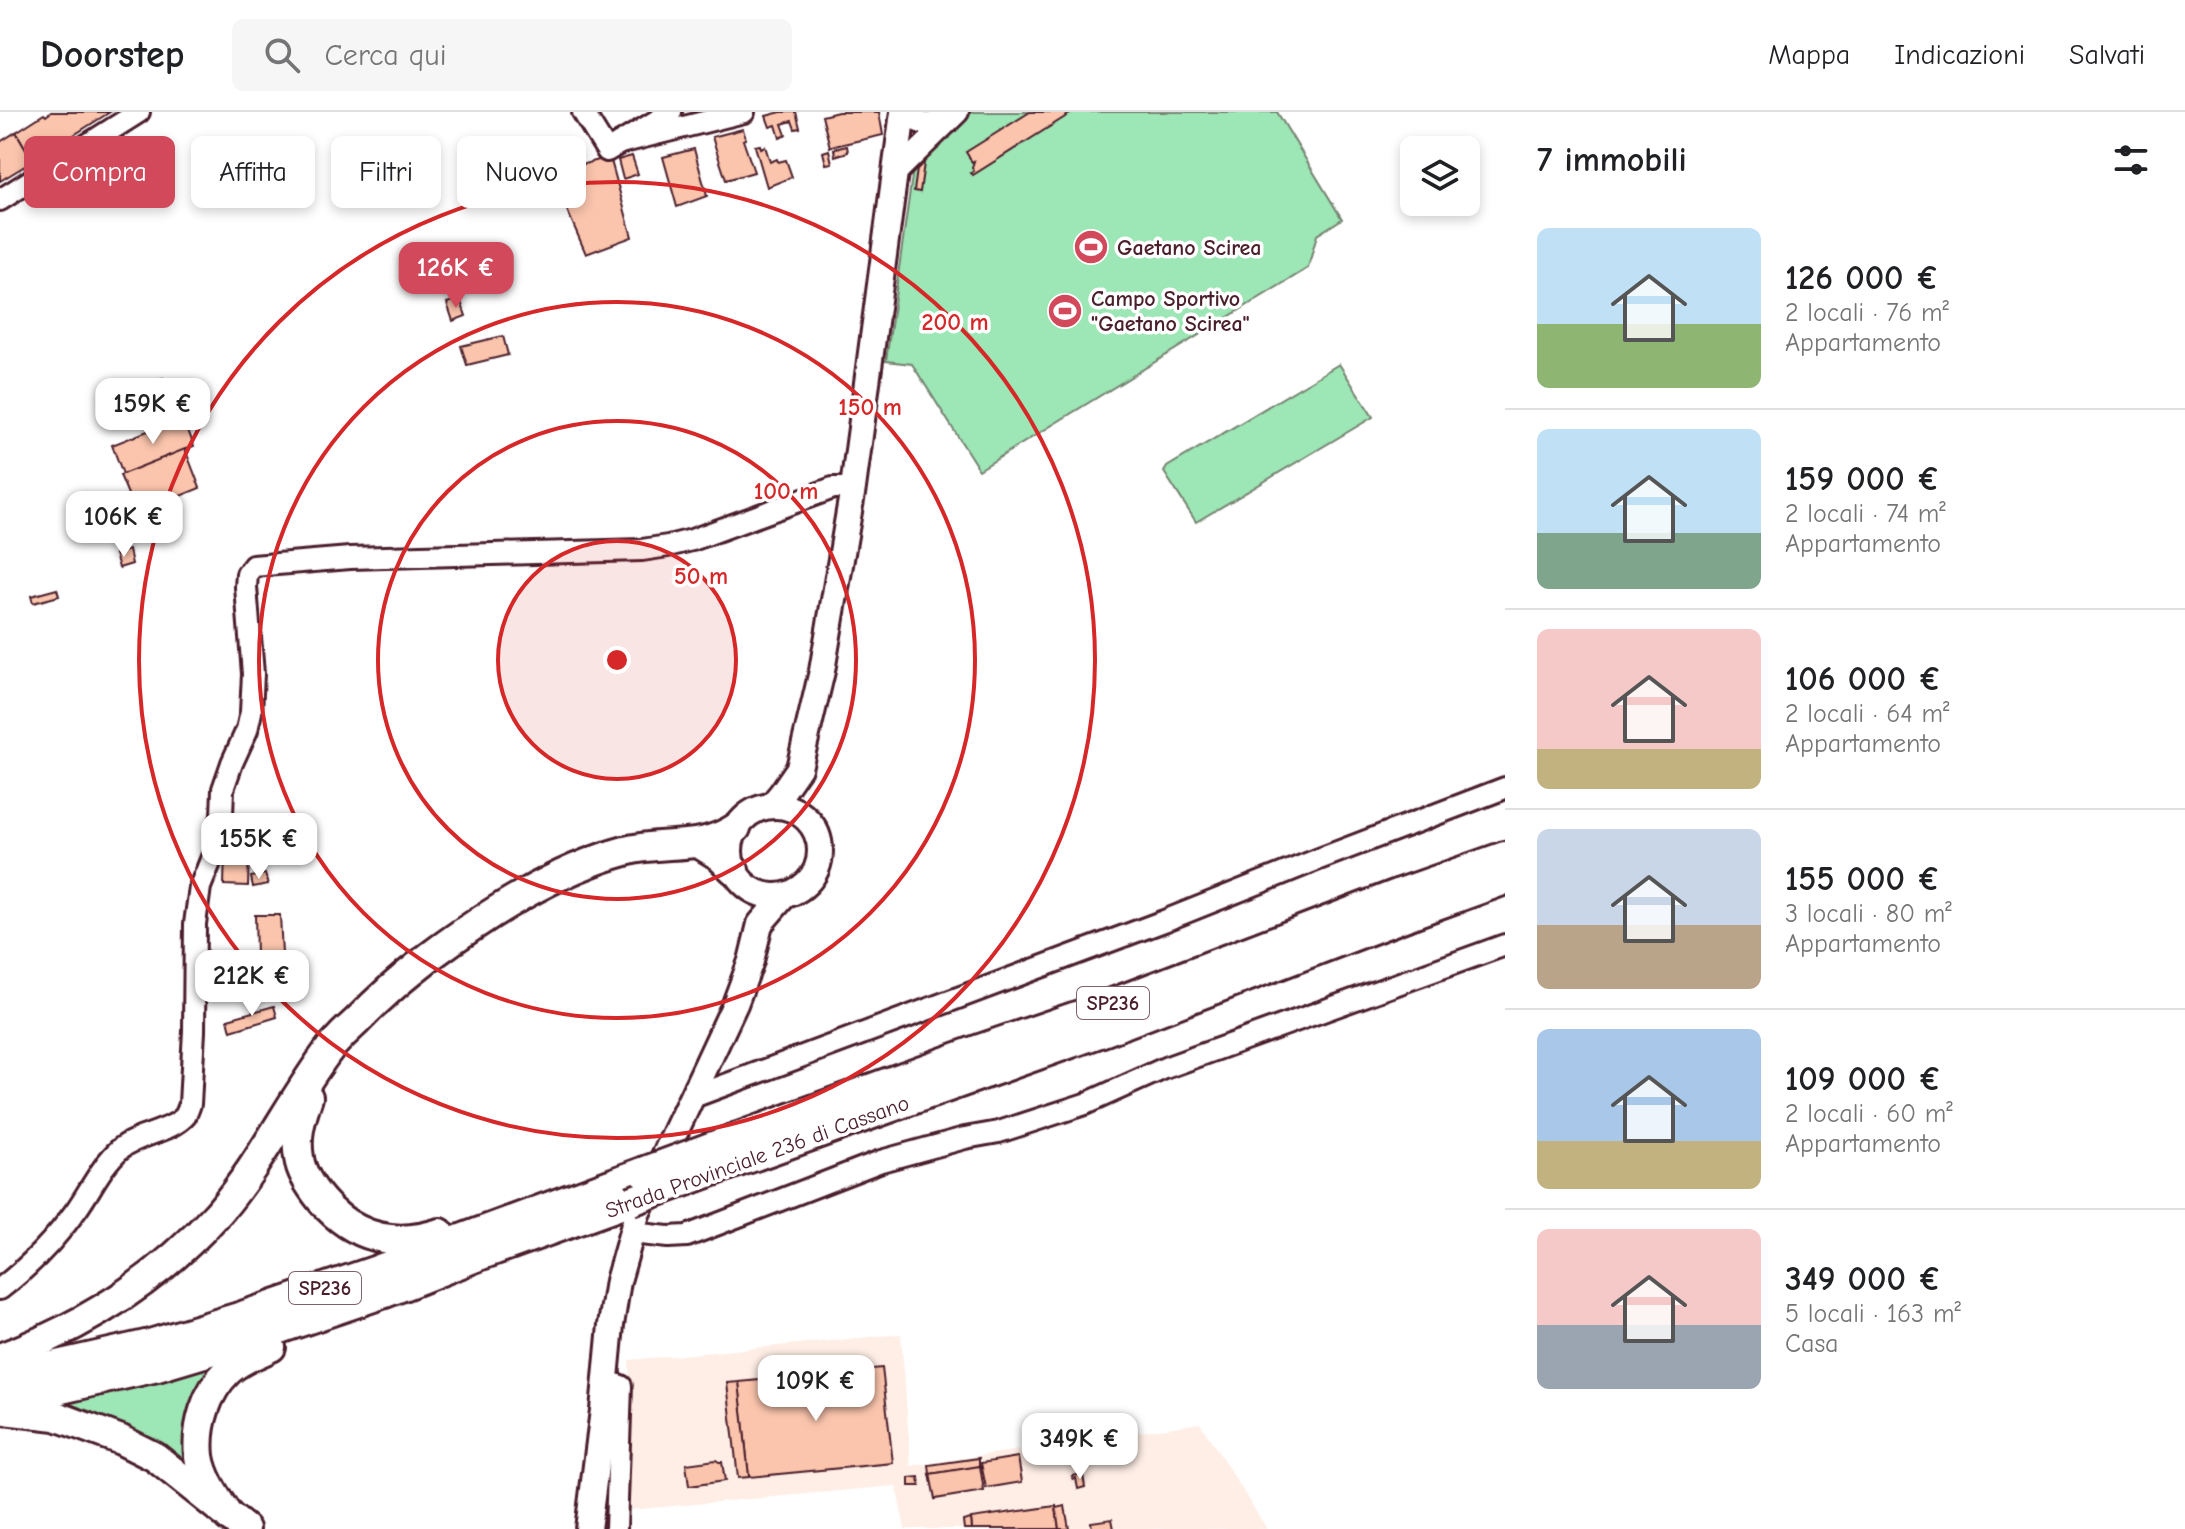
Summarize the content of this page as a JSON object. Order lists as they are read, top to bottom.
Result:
{
  "streets": {
    "highway": ["SP236", "Strada Provinciale 236 di Cassano"]
  },
  "places": {
    "sports": ["Gaetano Scirea", "Campo Sportivo \"Gaetano Scirea\""]
  },
  "page": {
    "header": "Doorstep",
    "search": "Cerca qui",
    "nav": ["Mappa", "Indicazioni", "Salvati"],
    "heading": "7 immobili",
    "chip": [
      "Compra",
      "Affitta",
      "Filtri",
      "Nuovo"
    ],
    "list": [
      {
        "name": "126 000 €",
        "note": "2 locali · 76 m² · Appartamento"
      },
      {
        "name": "159 000 €",
        "note": "2 locali · 74 m² · Appartamento"
      },
      {
        "name": "106 000 €",
        "note": "2 locali · 64 m² · Appartamento"
      },
      {
        "name": "155 000 €",
        "note": "3 locali · 80 m² · Appartamento"
      },
      {
        "name": "109 000 €",
        "note": "2 locali · 60 m² · Appartamento"
      },
      {
        "name": "349 000 €",
        "note": "5 locali · 163 m² · Casa"
      }
    ],
    "price": [
      "126K €",
      "159K €",
      "106K €",
      "155K €",
      "212K €",
      "109K €",
      "349K €"
    ]
  },
  "rings": [
    "200 m",
    "150 m",
    "100 m",
    "50 m"
  ]
}
